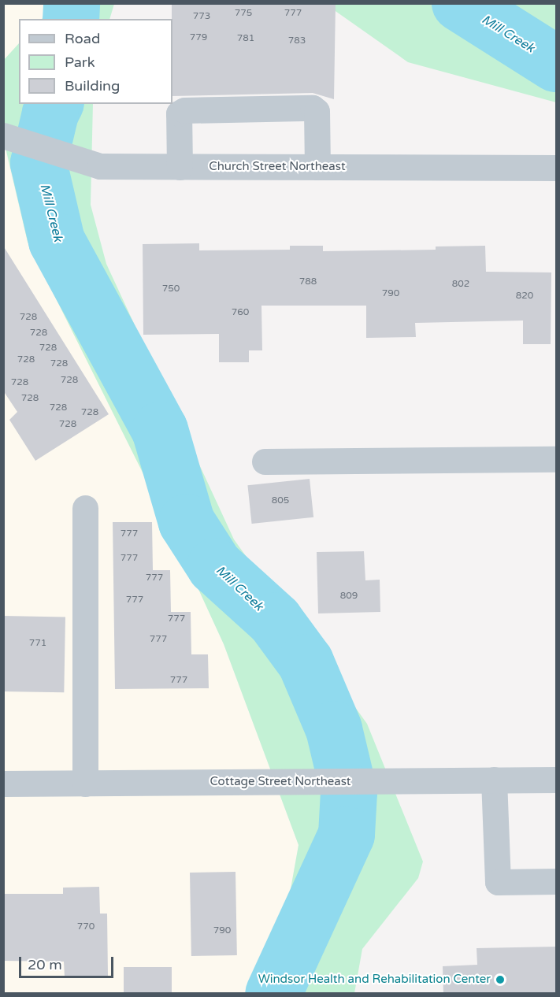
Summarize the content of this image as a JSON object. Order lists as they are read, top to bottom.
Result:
{
  "streets": {
    "street": ["Church Street Northeast", "Cottage Street Northeast"]
  },
  "water": ["Mill Creek"],
  "places": ["Windsor Health and Rehabilitation Center"],
  "house_numbers": [
    "775",
    "777",
    "773",
    "779",
    "781",
    "783",
    "788",
    "802",
    "750",
    "790",
    "820",
    "760",
    "728",
    "728",
    "728",
    "728",
    "728",
    "728",
    "728",
    "728",
    "728",
    "728",
    "728",
    "805",
    "777",
    "777",
    "777",
    "809",
    "777",
    "777",
    "777",
    "771",
    "777",
    "770",
    "790"
  ],
  "legend": ["Road", "Park", "Building"],
  "scale_bar": "20 m"
}
